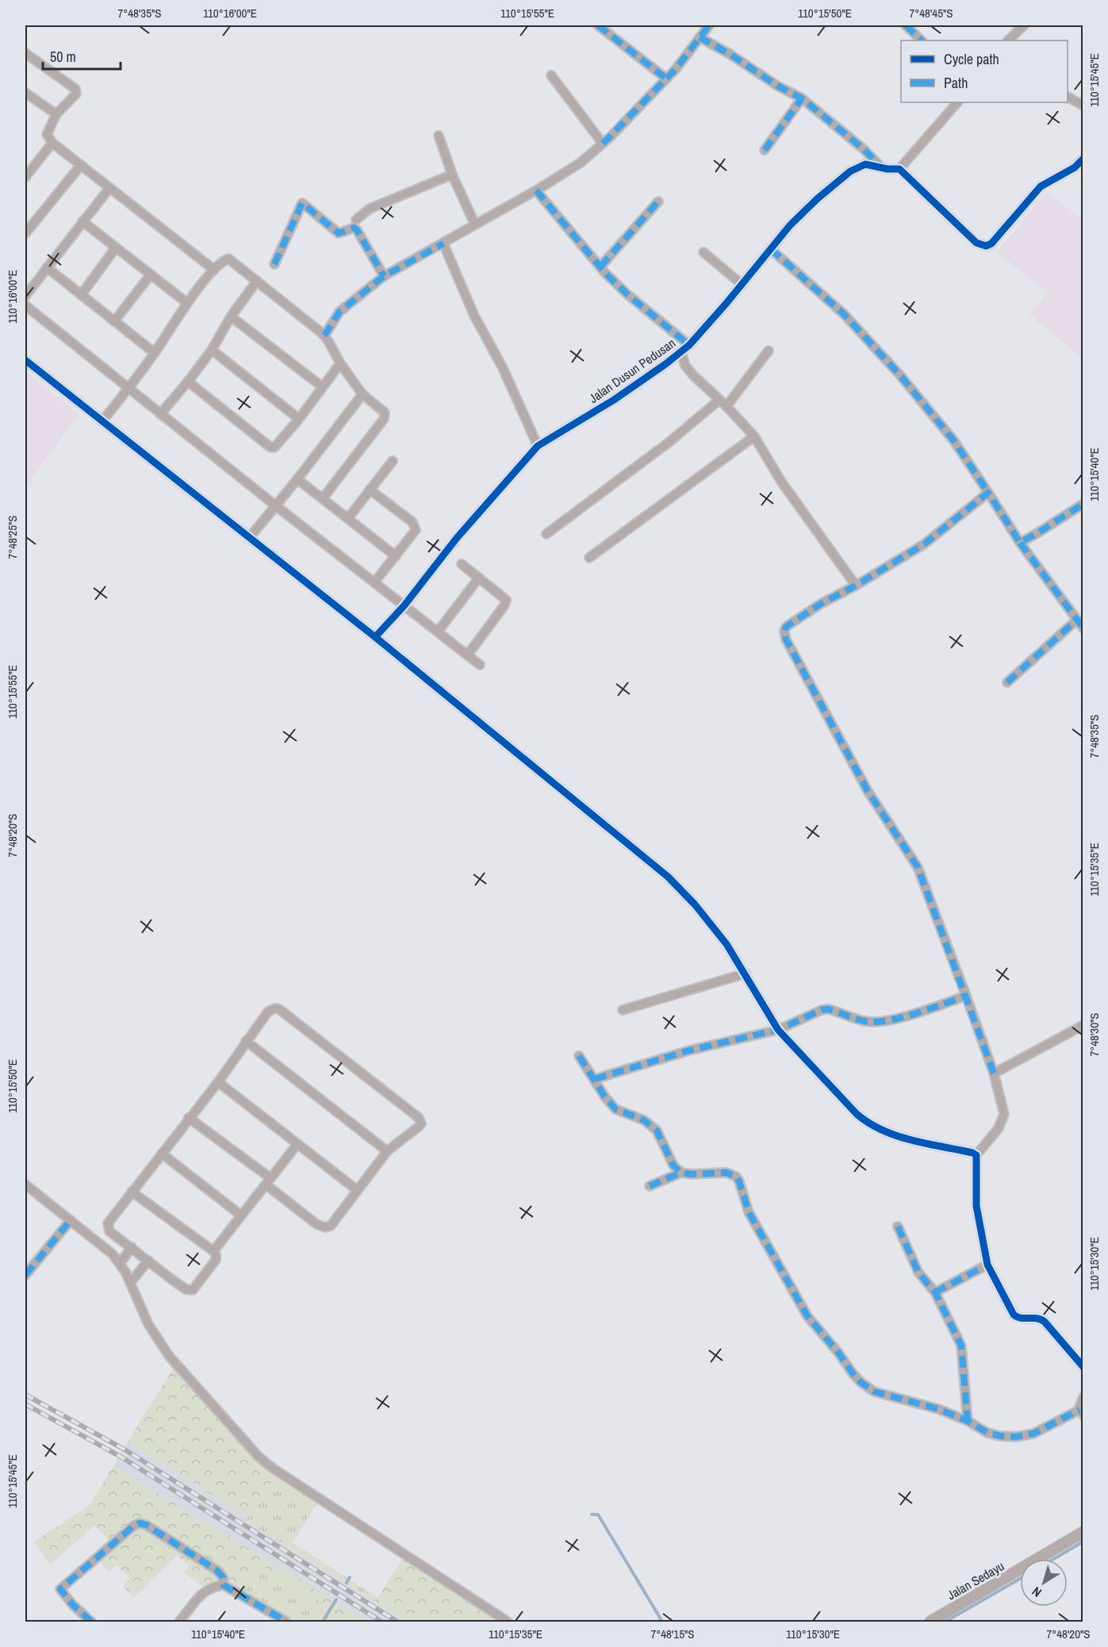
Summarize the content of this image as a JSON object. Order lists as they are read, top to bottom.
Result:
{
  "streets": {
    "street": ["Jalan Dusun Pedusan", "Jalan Sedayu"]
  },
  "legend": ["Cycle path", "Path"],
  "scale_bar": "50 m",
  "north": "bottom left",
  "coordinates": [
    "7°48'35\"S",
    "110°16'00\"E",
    "110°15'55\"E",
    "110°15'50\"E",
    "7°48'45\"S",
    "110°15'45\"E",
    "110°15'40\"E",
    "7°48'25\"S",
    "7°48'20\"S",
    "110°15'35\"E",
    "7°48'30\"S",
    "110°15'30\"E",
    "7°48'15\"S"
  ]
}
